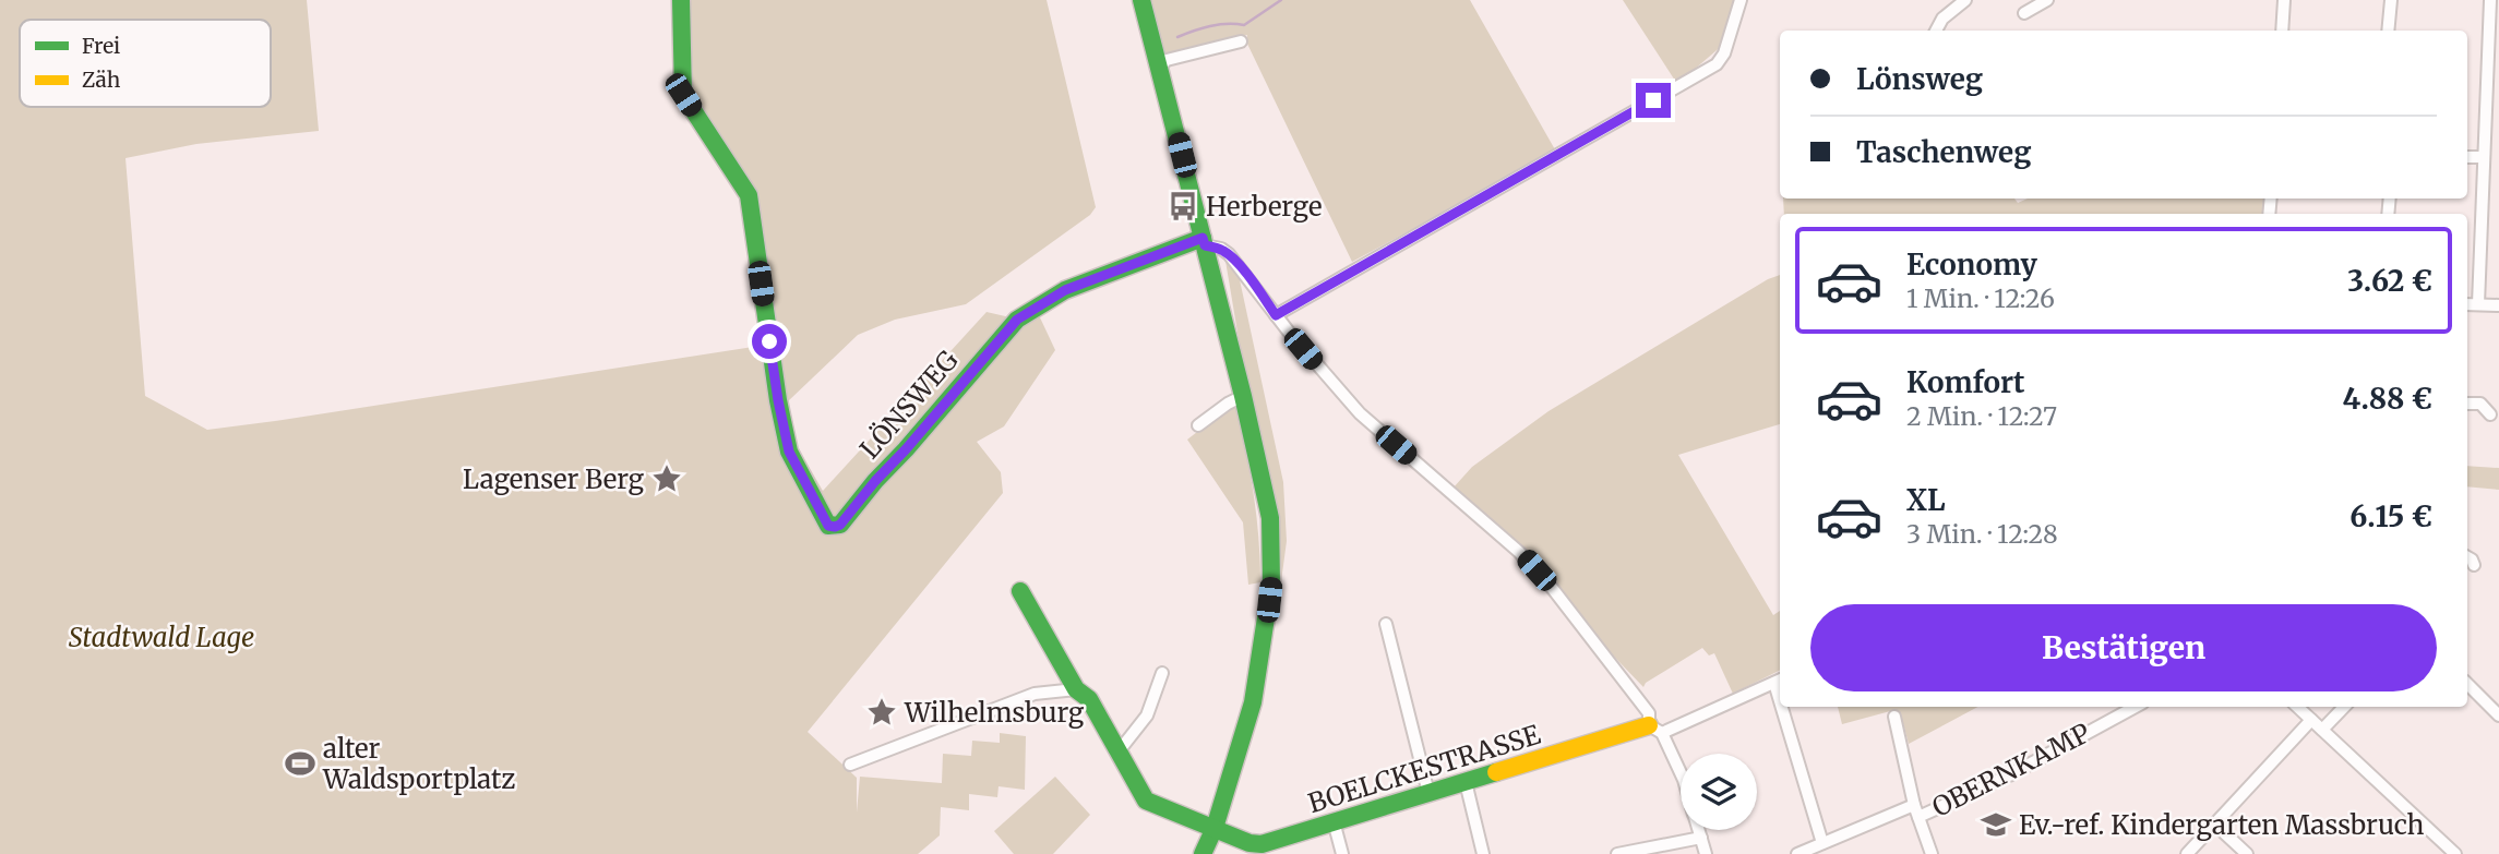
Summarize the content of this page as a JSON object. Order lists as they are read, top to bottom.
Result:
{
  "streets": {
    "street": ["LÖNSWEG", "BOELCKESTRASSE", "OBERNKAMP"]
  },
  "parks": ["Stadtwald Lage"],
  "places": {
    "bus stop": ["Herberge"],
    "place": ["Lagenser Berg", "Wilhelmsburg"],
    "sports": ["alter Waldsportplatz"],
    "school or university": ["Ev.-ref. Kindergarten Massbruch"]
  },
  "legend": ["Frei", "Zäh"],
  "page": {
    "banner": ["Lönsweg", "Taschenweg"],
    "list": [
      {
        "name": "Economy",
        "note": "1 Min. · 12:26",
        "value": "3.62 €"
      },
      {
        "name": "Komfort",
        "note": "2 Min. · 12:27",
        "value": "4.88 €"
      },
      {
        "name": "XL",
        "note": "3 Min. · 12:28",
        "value": "6.15 €"
      }
    ],
    "buttons": "Bestätigen"
  }
}
